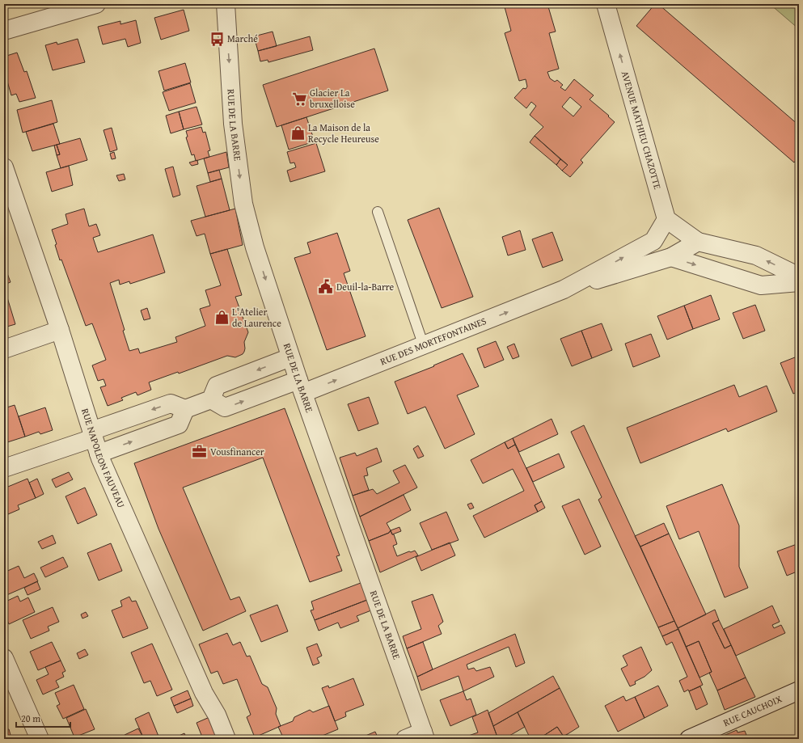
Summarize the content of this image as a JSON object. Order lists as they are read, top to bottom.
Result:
{
  "streets": {
    "street": [
      "RUE DE LA BARRE",
      "AVENUE MATHIEU CHAZOTTE",
      "RUE DES MORTEFONTAINES",
      "RUE NAPOLEON FAUVEAU",
      "RUE CAUCHOIX"
    ]
  },
  "crossings": [
    ["RUE DE LA BARRE", "RUE DES MORTEFONTAINES"],
    ["AVENUE MATHIEU CHAZOTTE", "RUE DES MORTEFONTAINES"]
  ],
  "one_way": ["RUE DE LA BARRE", "AVENUE MATHIEU CHAZOTTE"],
  "places": {
    "bus stop": ["Marché"],
    "supermarket": ["Glacier La bruxelloise"],
    "shop": ["La Maison de la Recycle Heureuse", "L'Atelier de Laurence"],
    "public building": ["Deuil-la-Barre"],
    "office": ["Vousfinancer"]
  },
  "scale_bar": "20 m"
}
